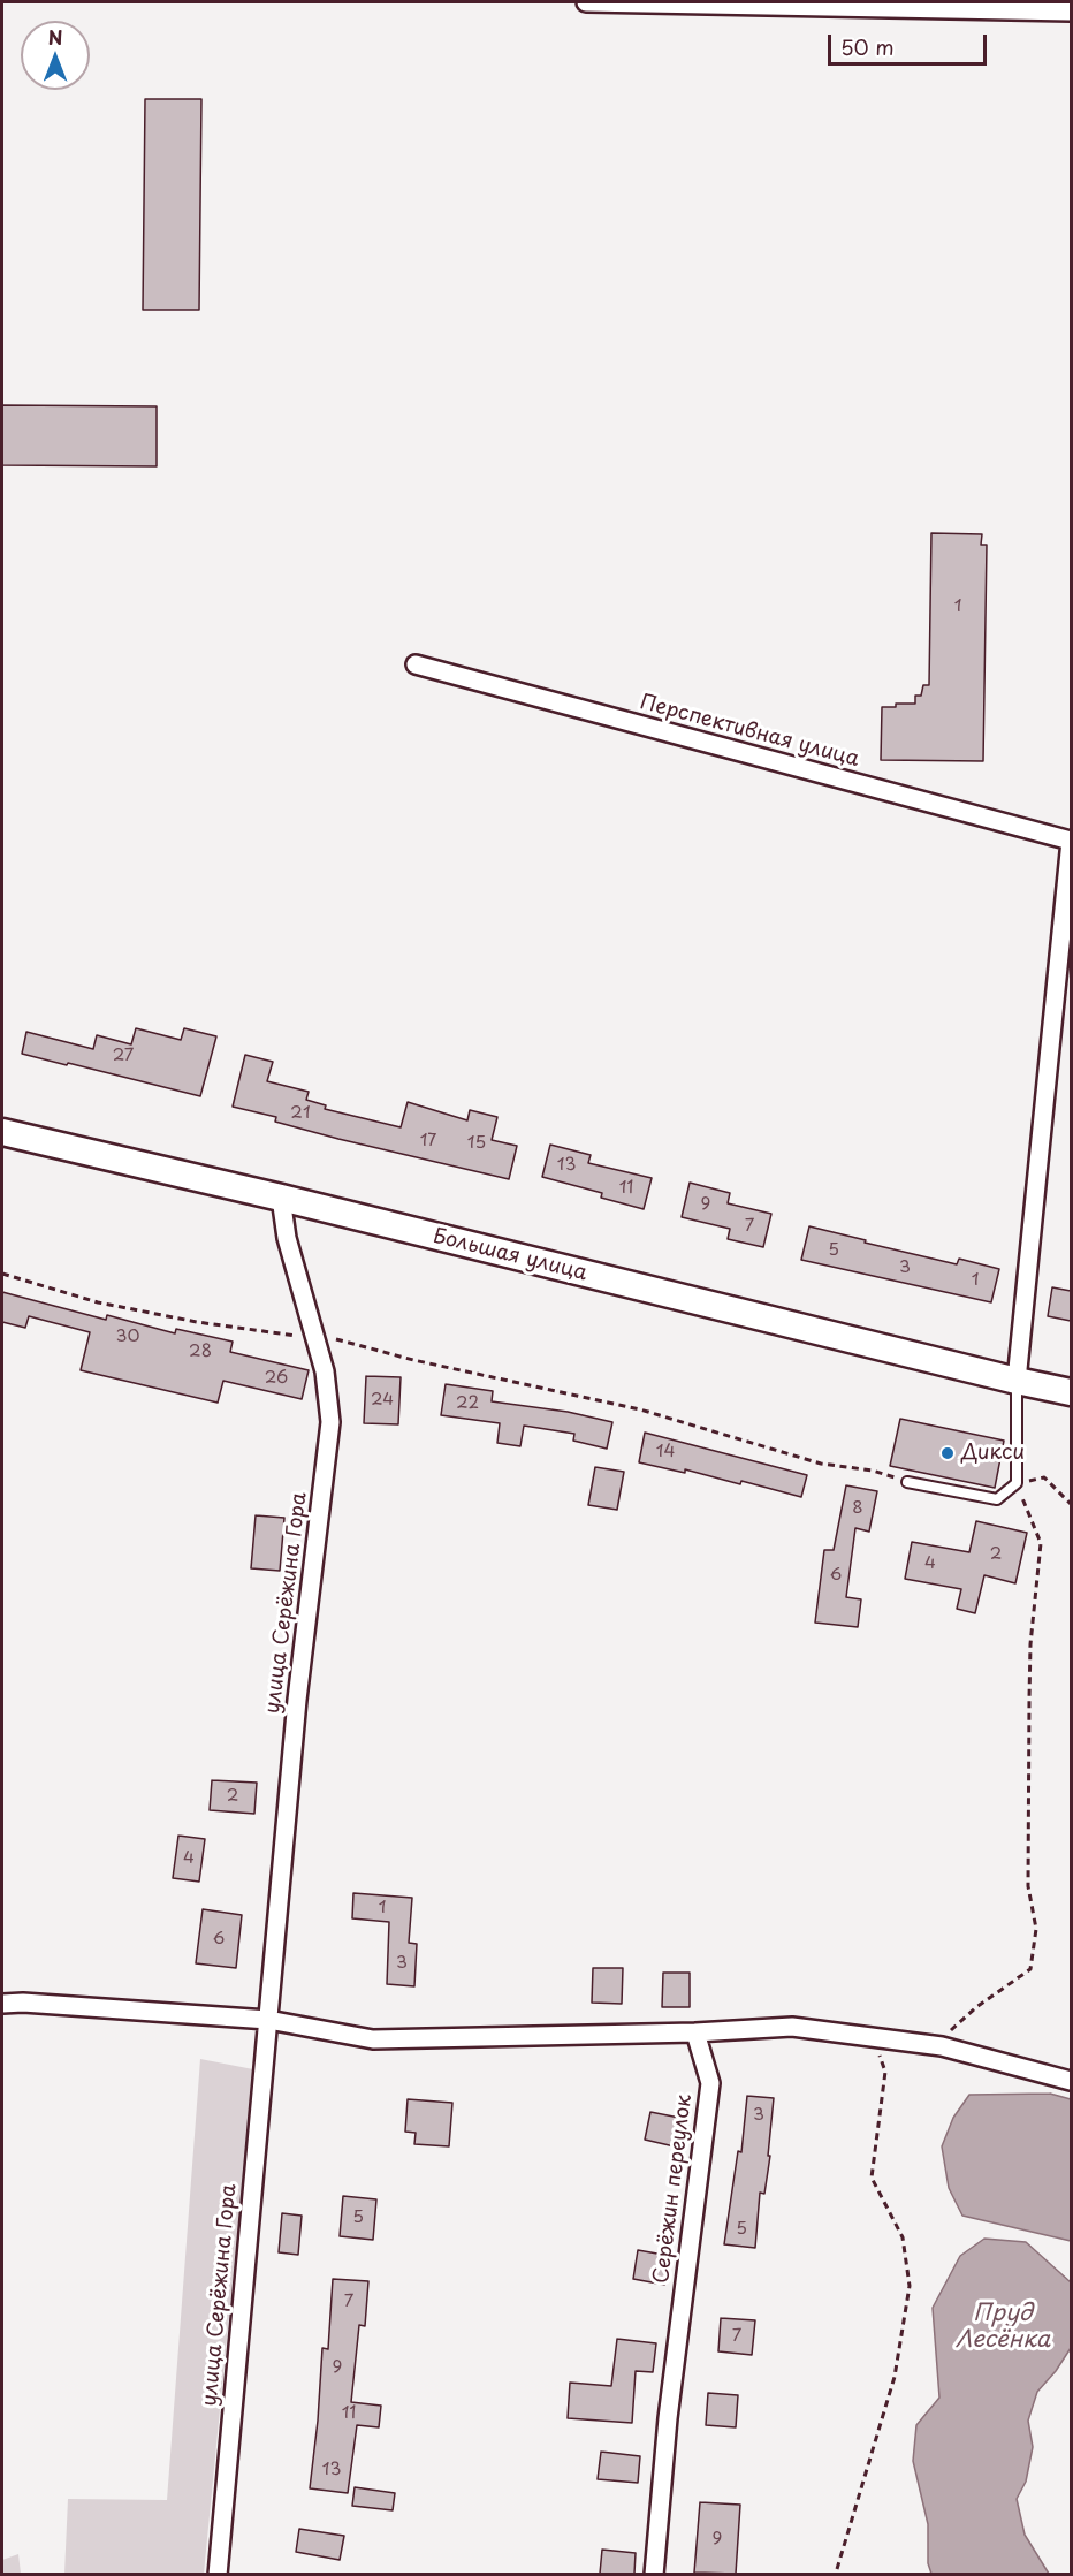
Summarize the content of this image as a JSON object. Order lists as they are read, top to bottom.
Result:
{
  "streets": {
    "street": [
      "Перспективная улица",
      "Большая улица",
      "улица Серёжина Гора",
      "Серёжин переулок"
    ]
  },
  "crossings": [
    ["Большая улица", "улица Серёжина Гора"]
  ],
  "water": ["Пруд Лесёнка"],
  "places": ["Дикси"],
  "house_numbers": [
    "1",
    "27",
    "21",
    "17",
    "15",
    "13",
    "11",
    "9",
    "7",
    "5",
    "3",
    "1",
    "30",
    "28",
    "26",
    "24",
    "22",
    "14",
    "8",
    "2",
    "4",
    "6",
    "2",
    "4",
    "1",
    "6",
    "3",
    "3",
    "5",
    "5",
    "7",
    "7",
    "9",
    "11",
    "13",
    "9"
  ],
  "scale_bar": "50 m",
  "north": "top"
}
